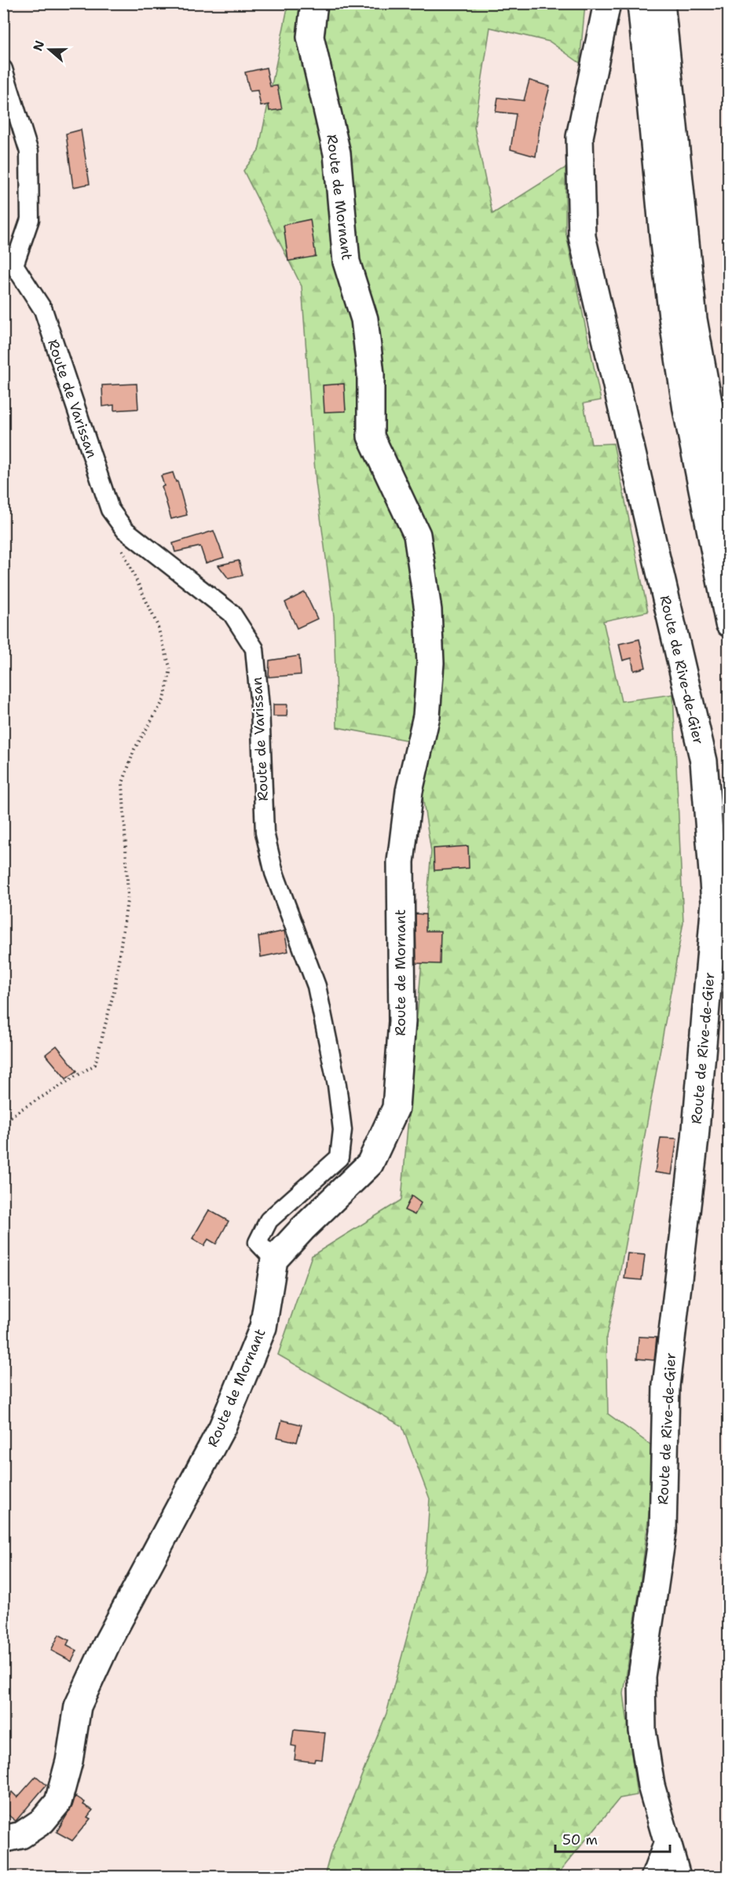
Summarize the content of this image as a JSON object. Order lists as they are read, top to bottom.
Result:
{
  "streets": {
    "main road": ["Route de Mornant", "Route de Rive-de-Gier"],
    "street": ["Route de Varissan"]
  },
  "crossings": [
    ["Route de Mornant", "Route de Varissan"]
  ],
  "scale_bar": "50 m",
  "north": "left"
}
